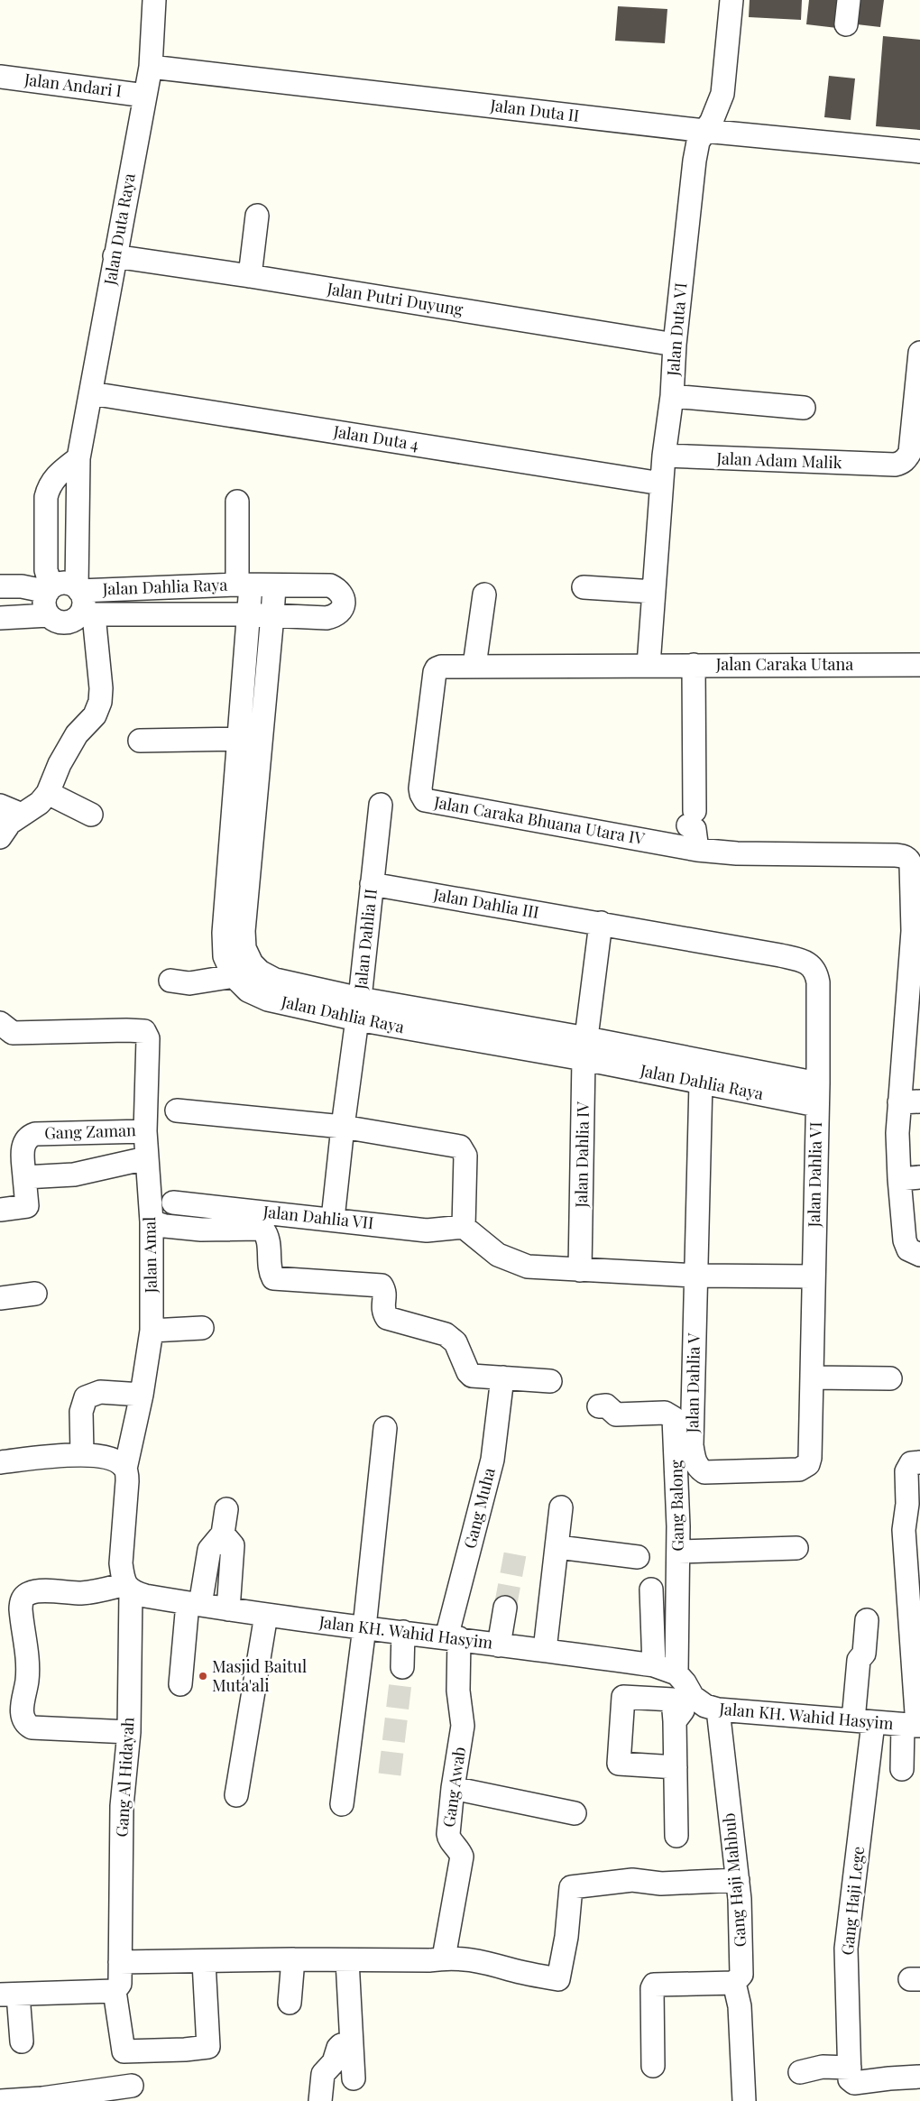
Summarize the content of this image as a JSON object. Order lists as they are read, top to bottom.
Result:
{
  "streets": {
    "street": [
      "Jalan Andari I",
      "Jalan Duta II",
      "Jalan Duta Raya",
      "Jalan Putri Duyung",
      "Jalan Duta VI",
      "Jalan Duta 4",
      "Jalan Adam Malik",
      "Jalan Dahlia Raya",
      "Jalan Caraka Utana",
      "Jalan Caraka Bhuana Utara IV",
      "Jalan Dahlia III",
      "Jalan Dahlia II",
      "Gang Zaman",
      "Jalan Dahlia IV",
      "Jalan Dahlia VI",
      "Jalan Dahlia VII",
      "Jalan Amal",
      "Jalan Dahlia V",
      "Gang Balong",
      "Gang Muha",
      "Jalan KH. Wahid Hasyim",
      "Gang Al Hidayah",
      "Gang Awab",
      "Gang Haji Mahbub",
      "Gang Haji Lege"
    ]
  },
  "crossings": [
    ["Jalan Andari I", "Jalan Duta Raya"],
    ["Jalan Duta II", "Jalan Duta Raya"],
    ["Jalan Duta II", "Jalan Duta VI"],
    ["Jalan Duta Raya", "Jalan Putri Duyung"],
    ["Jalan Duta Raya", "Jalan Duta 4"],
    ["Jalan Duta Raya", "Jalan Dahlia Raya"],
    ["Jalan Putri Duyung", "Jalan Duta VI"],
    ["Jalan Duta VI", "Jalan Duta 4"],
    ["Jalan Duta VI", "Jalan Adam Malik"],
    ["Jalan Duta VI", "Jalan Caraka Utana"],
    ["Jalan Duta VI", "Jalan Caraka Bhuana Utara IV"],
    ["Jalan Dahlia Raya", "Jalan Dahlia II"],
    ["Jalan Dahlia Raya", "Jalan Dahlia IV"],
    ["Jalan Dahlia Raya", "Jalan Dahlia VI"],
    ["Jalan Dahlia Raya", "Jalan Dahlia V"],
    ["Jalan Caraka Utana", "Jalan Caraka Bhuana Utara IV"],
    ["Jalan Dahlia III", "Jalan Dahlia II"],
    ["Jalan Dahlia III", "Jalan Dahlia VI"],
    ["Jalan Dahlia II", "Jalan Dahlia VII"],
    ["Gang Zaman", "Jalan Amal"],
    ["Jalan Dahlia VI", "Jalan Dahlia V"],
    ["Gang Balong", "Jalan KH. Wahid Hasyim"],
    ["Gang Muha", "Jalan KH. Wahid Hasyim"],
    ["Gang Muha", "Gang Awab"],
    ["Jalan KH. Wahid Hasyim", "Gang Al Hidayah"],
    ["Jalan KH. Wahid Hasyim", "Gang Awab"],
    ["Jalan KH. Wahid Hasyim", "Gang Haji Mahbub"],
    ["Jalan KH. Wahid Hasyim", "Gang Haji Lege"]
  ],
  "places": ["Masjid Baitul Muta'ali"]
}
